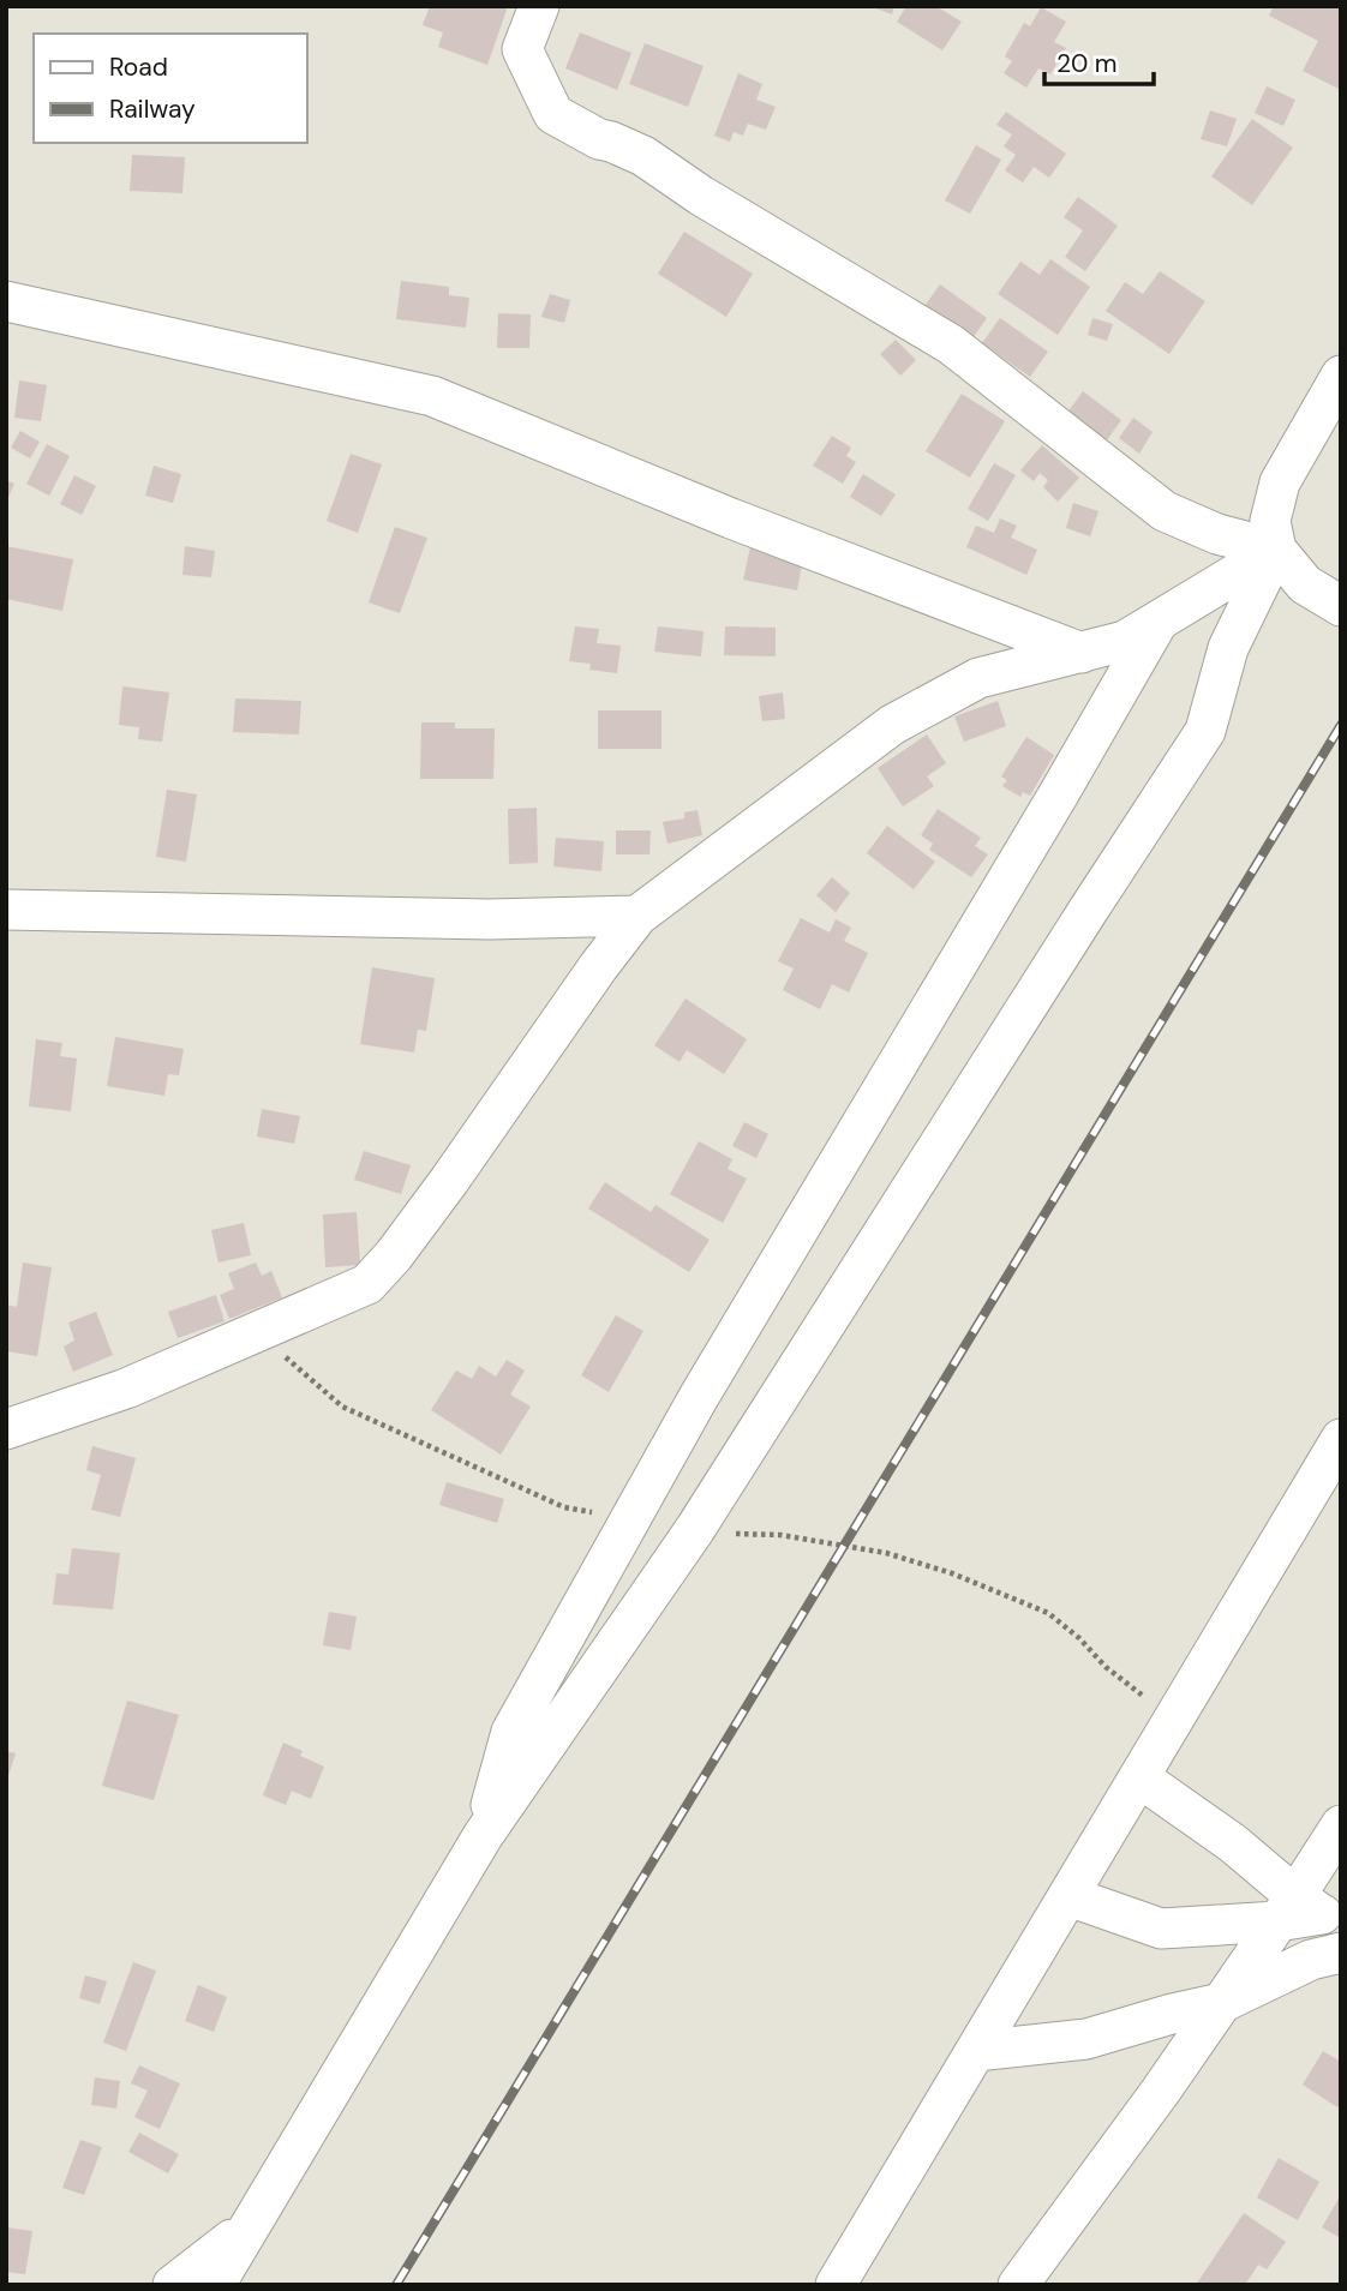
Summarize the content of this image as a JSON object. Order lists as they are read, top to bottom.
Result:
{
  "legend": ["Road", "Railway"],
  "scale_bar": "20 m"
}
